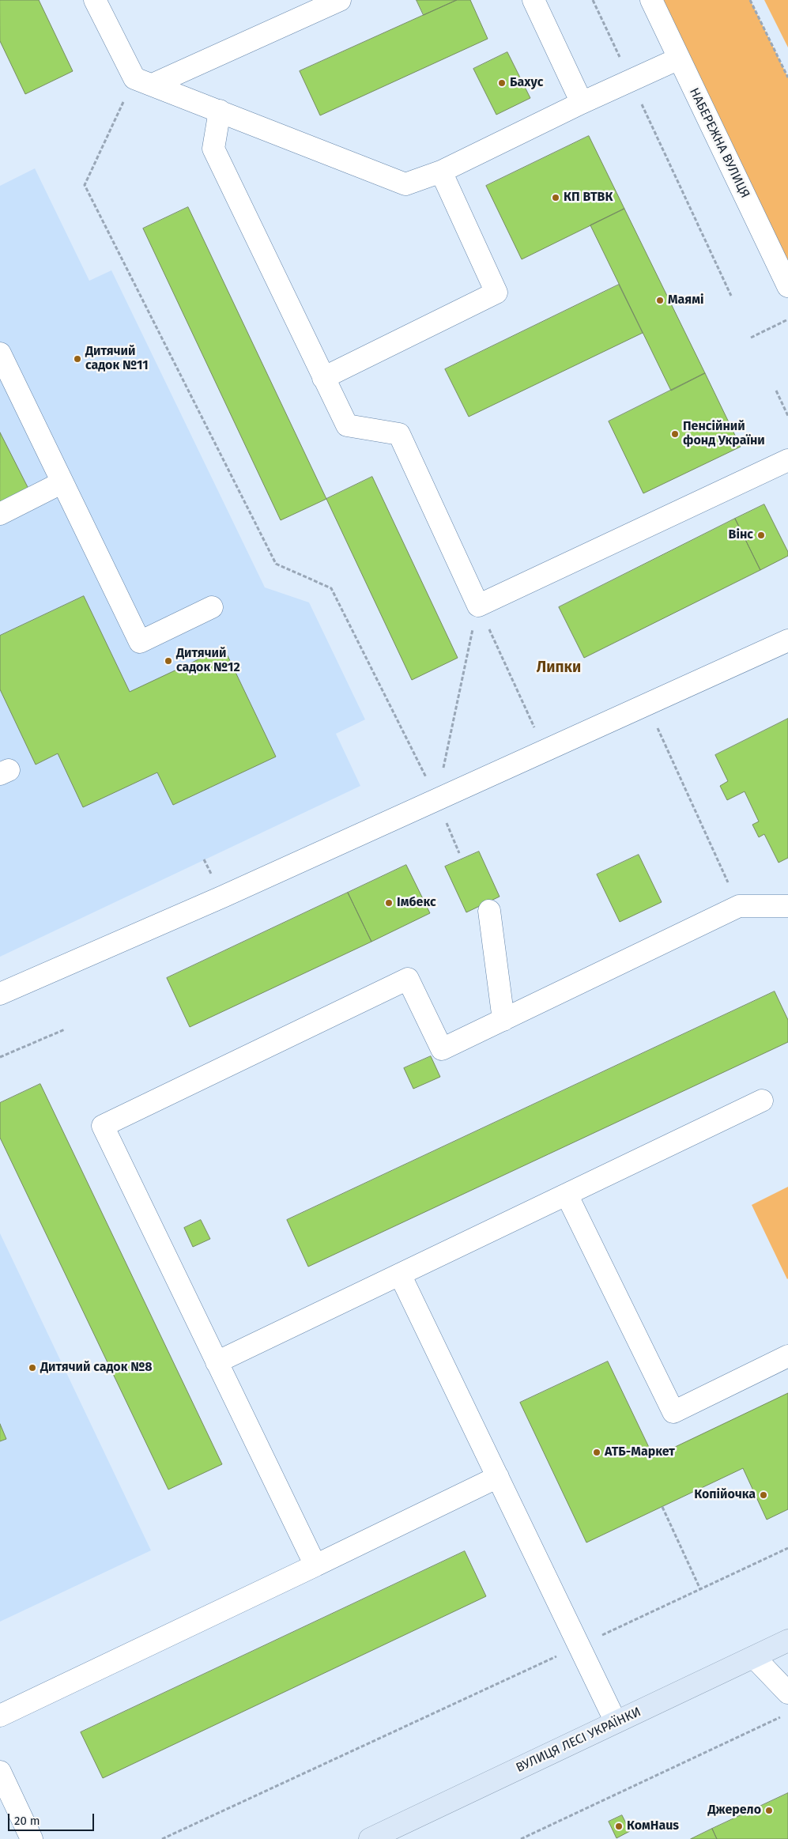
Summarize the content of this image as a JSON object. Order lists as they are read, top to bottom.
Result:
{
  "streets": {
    "main road": ["ВУЛИЦЯ ЛЕСІ УКРАЇНКИ"],
    "street": ["НАБЕРЕЖНА ВУЛИЦЯ"]
  },
  "districts": ["Липки"],
  "places": [
    "Бахус",
    "КП ВТВК",
    "Маямі",
    "Дитячий садок №11",
    "Пенсійний фонд України",
    "Вінс",
    "Дитячий садок №12",
    "Імбекс",
    "Дитячий садок №8",
    "АТБ-Маркет",
    "Копійочка",
    "Джерело",
    "КомHaus"
  ],
  "scale_bar": "20 m"
}
